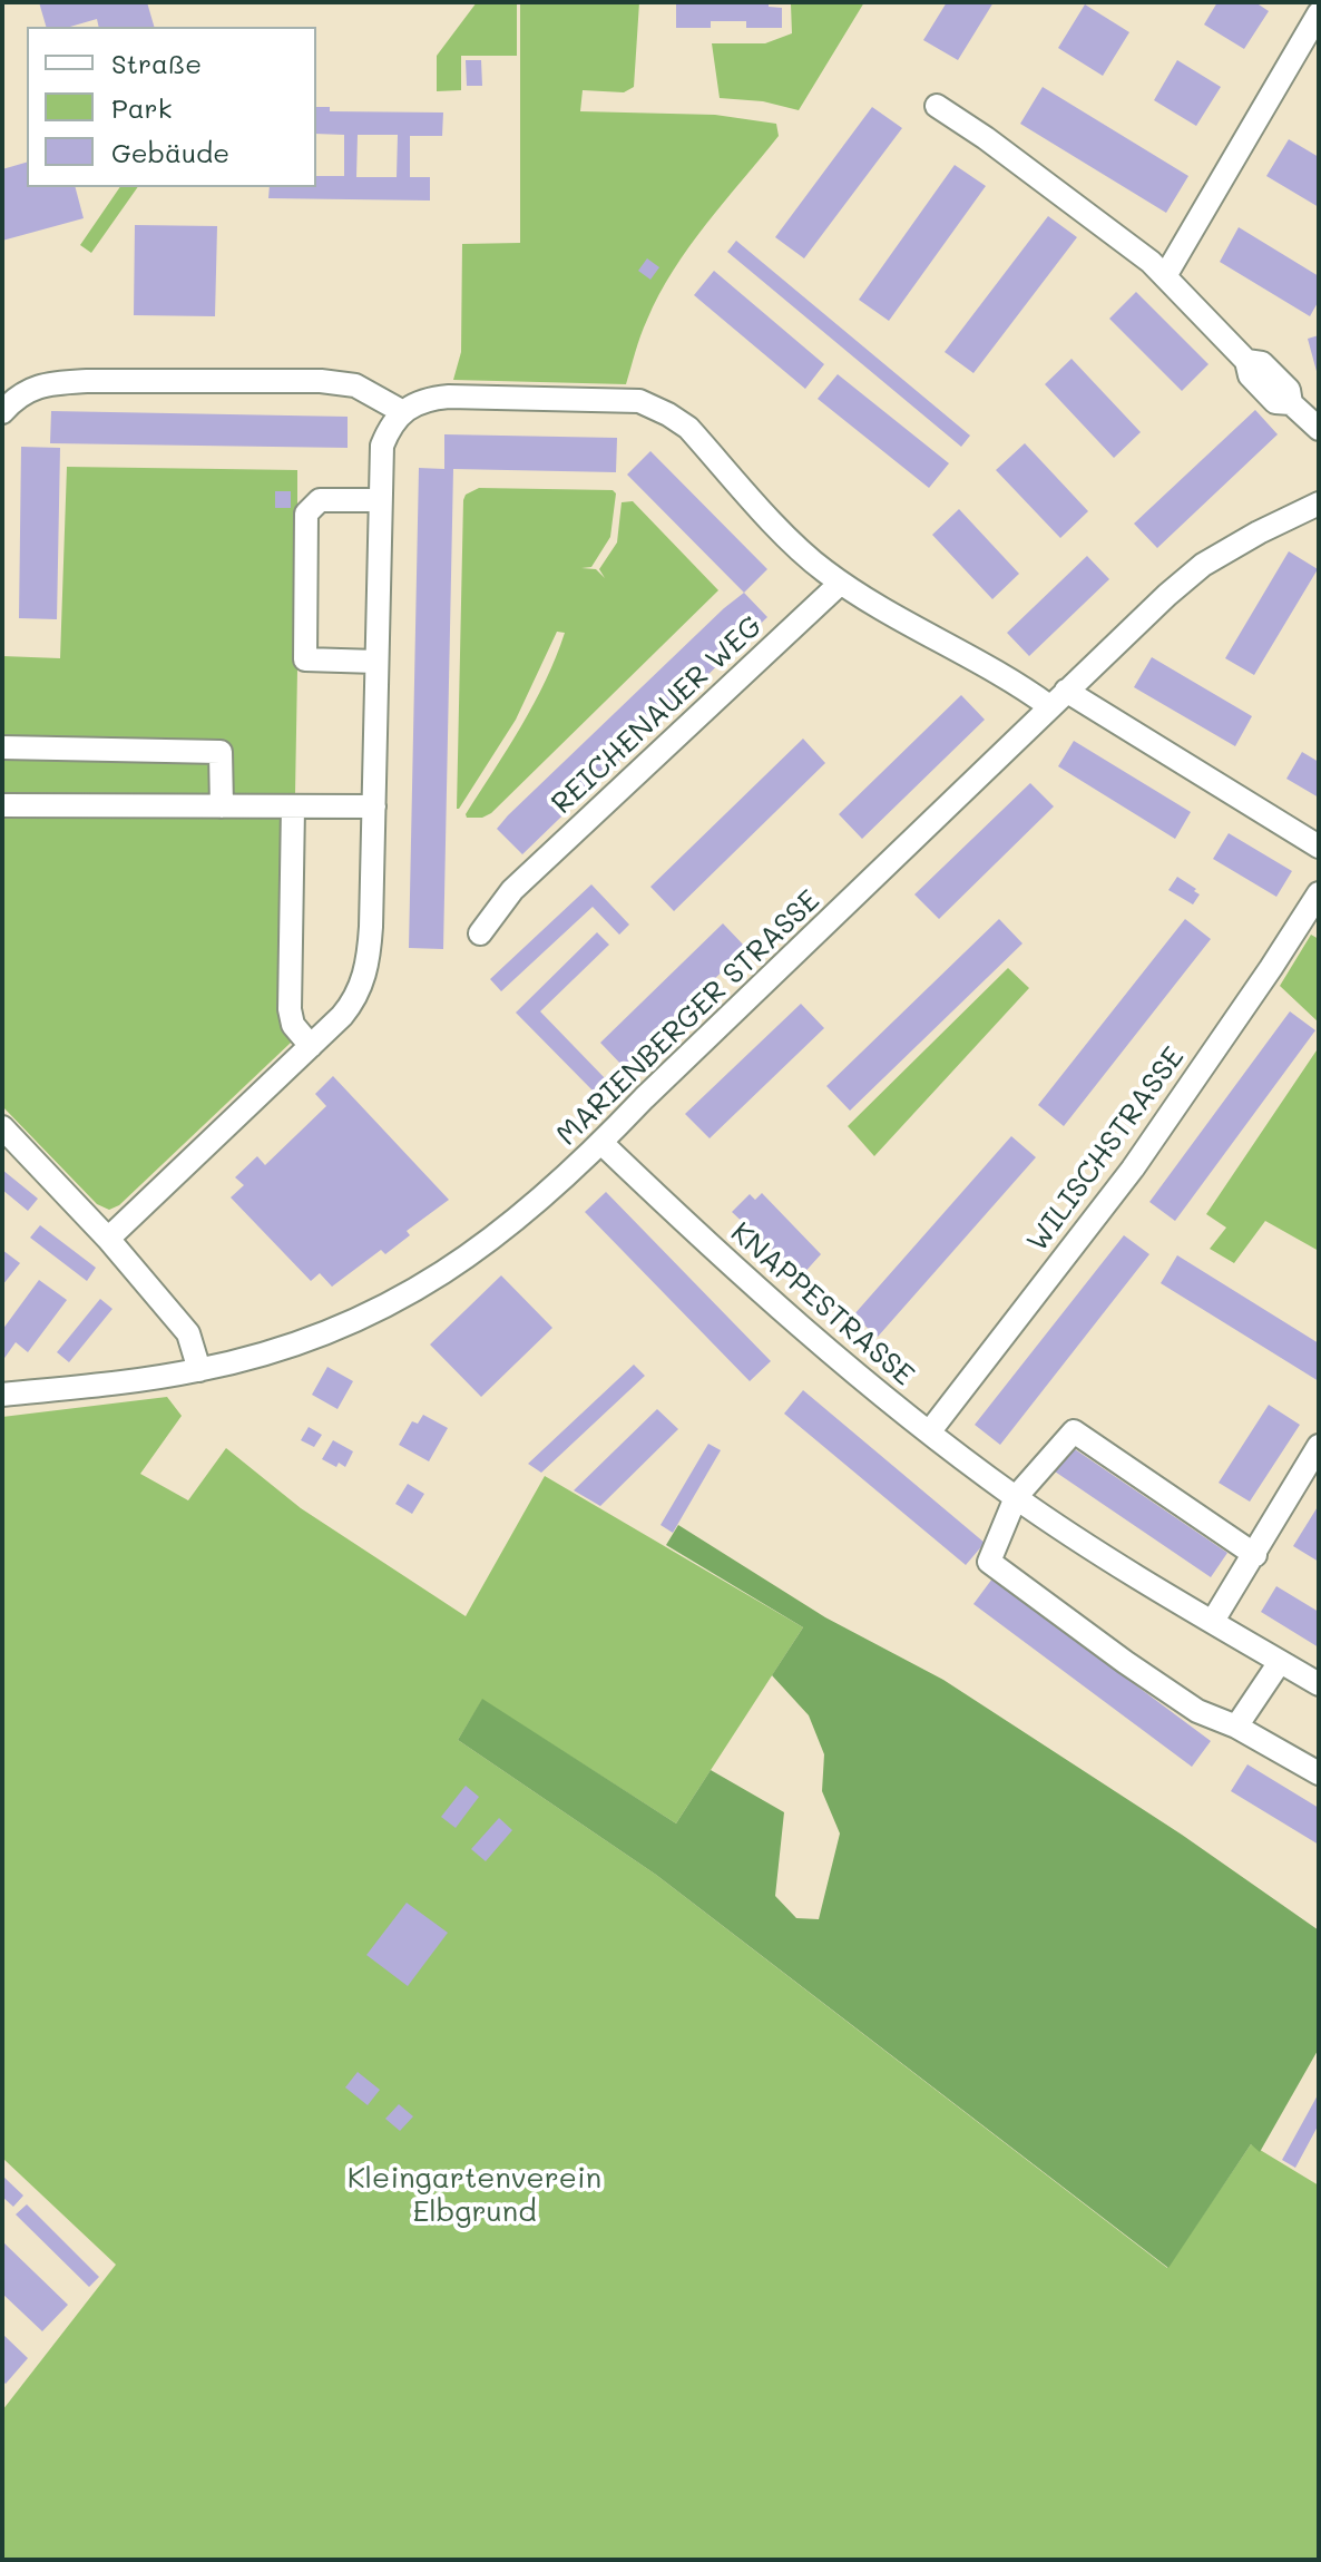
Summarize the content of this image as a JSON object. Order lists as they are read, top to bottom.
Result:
{
  "streets": {
    "street": [
      "REICHENAUER WEG",
      "MARIENBERGER STRASSE",
      "WILISCHSTRASSE",
      "KNAPPESTRASSE"
    ]
  },
  "crossings": [
    ["MARIENBERGER STRASSE", "KNAPPESTRASSE"],
    ["WILISCHSTRASSE", "KNAPPESTRASSE"]
  ],
  "parks": ["Kleingartenverein Elbgrund"],
  "legend": ["Straße", "Park", "Gebäude"]
}
